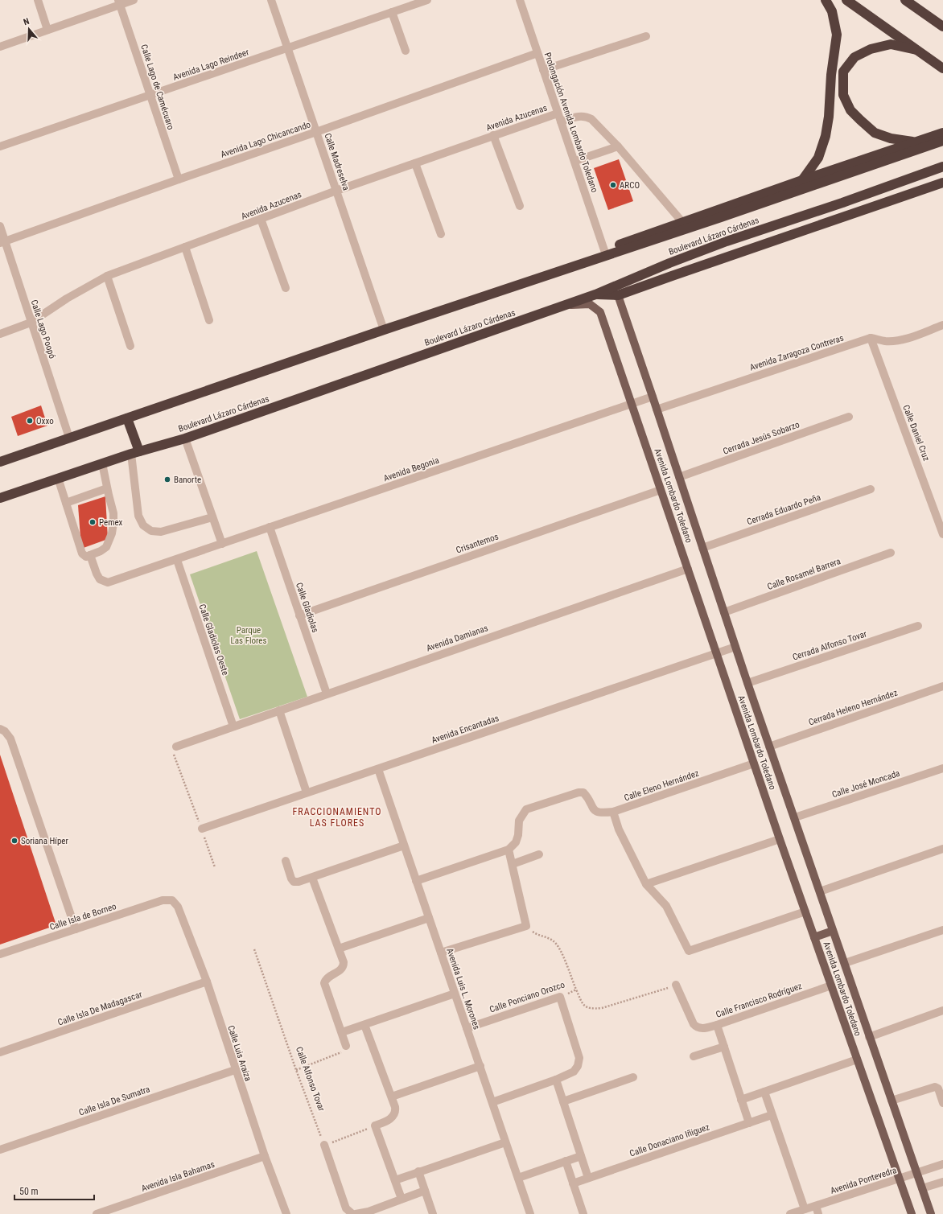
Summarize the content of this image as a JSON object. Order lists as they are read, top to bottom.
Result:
{
  "streets": {
    "highway": ["Boulevard Lázaro Cárdenas"],
    "main road": ["Avenida Lombardo Toledano"],
    "street": [
      "Avenida Lago Reindeer",
      "Calle Lago de Camécuaro",
      "Avenida Azucenas",
      "Prolongación Avenida Lombardo Toledano",
      "Avenida Lago Chicancando",
      "Calle Madreselva",
      "Calle Lago Poopó",
      "Avenida Zaragoza Contreras",
      "Calle Daniel Cruz",
      "Cerrada Jesús Sobarzo",
      "Avenida Begonia",
      "Cerrada Eduardo Peña",
      "Crisantemos",
      "Calle Rosamel Barrera",
      "Calle Gladiolas",
      "Avenida Damianas",
      "Calle Gladiolas Oeste",
      "Cerrada Alfonso Tovar",
      "Cerrada Heleno Hernández",
      "Avenida Encantadas",
      "Calle José Moncada",
      "Calle Eleno Hernández",
      "Calle Isla de Borneo",
      "Avenida Luis L. Morones",
      "Calle Ponciano Orozco",
      "Calle Francisco Rodríguez",
      "Calle Isla De Madagascar",
      "Calle Luis Araiza",
      "Calle Isla De Sumatra",
      "Calle Donaciano Iñiguez",
      "Avenida Isla Bahamas",
      "Avenida Pontevedra"
    ],
    "path": ["Calle Alfonso Tovar"]
  },
  "crossings": [
    ["Avenida Lago Reindeer", "Calle Lago de Camécuaro"],
    ["Avenida Lago Reindeer", "Calle Madreselva"],
    ["Calle Lago de Camécuaro", "Avenida Lago Chicancando"],
    ["Avenida Azucenas", "Prolongación Avenida Lombardo Toledano"],
    ["Avenida Azucenas", "Calle Madreselva"],
    ["Avenida Azucenas", "Calle Lago Poopó"],
    ["Prolongación Avenida Lombardo Toledano", "Avenida Lago Chicancando"],
    ["Avenida Lago Chicancando", "Calle Madreselva"],
    ["Avenida Lago Chicancando", "Calle Lago Poopó"],
    ["Calle Madreselva", "Boulevard Lázaro Cárdenas"],
    ["Boulevard Lázaro Cárdenas", "Calle Lago Poopó"],
    ["Boulevard Lázaro Cárdenas", "Avenida Lombardo Toledano"],
    ["Avenida Zaragoza Contreras", "Calle Daniel Cruz"],
    ["Avenida Zaragoza Contreras", "Avenida Lombardo Toledano"],
    ["Cerrada Jesús Sobarzo", "Avenida Lombardo Toledano"],
    ["Avenida Begonia", "Avenida Lombardo Toledano"],
    ["Avenida Begonia", "Calle Gladiolas"],
    ["Avenida Begonia", "Calle Gladiolas Oeste"],
    ["Avenida Lombardo Toledano", "Cerrada Eduardo Peña"],
    ["Avenida Lombardo Toledano", "Crisantemos"],
    ["Avenida Lombardo Toledano", "Calle Rosamel Barrera"],
    ["Avenida Lombardo Toledano", "Avenida Damianas"],
    ["Avenida Lombardo Toledano", "Cerrada Alfonso Tovar"],
    ["Avenida Lombardo Toledano", "Cerrada Heleno Hernández"],
    ["Avenida Lombardo Toledano", "Avenida Encantadas"],
    ["Avenida Lombardo Toledano", "Calle José Moncada"],
    ["Avenida Lombardo Toledano", "Calle Eleno Hernández"],
    ["Avenida Lombardo Toledano", "Calle Francisco Rodríguez"],
    ["Avenida Lombardo Toledano", "Avenida Pontevedra"],
    ["Crisantemos", "Calle Gladiolas"],
    ["Calle Gladiolas", "Avenida Damianas"],
    ["Avenida Damianas", "Calle Gladiolas Oeste"],
    ["Avenida Encantadas", "Avenida Luis L. Morones"],
    ["Calle Isla de Borneo", "Calle Luis Araiza"],
    ["Avenida Luis L. Morones", "Calle Ponciano Orozco"],
    ["Calle Ponciano Orozco", "Calle Francisco Rodríguez"],
    ["Calle Isla De Madagascar", "Calle Luis Araiza"],
    ["Calle Luis Araiza", "Calle Isla De Sumatra"],
    ["Calle Luis Araiza", "Avenida Isla Bahamas"]
  ],
  "districts": ["FRACCIONAMIENTO LAS FLORES"],
  "parks": ["Parque Las Flores"],
  "places": [
    "ARCO",
    "Oxxo",
    "Banorte",
    "Pemex",
    "Soriana Híper"
  ],
  "scale_bar": "50 m",
  "north": "top"
}
